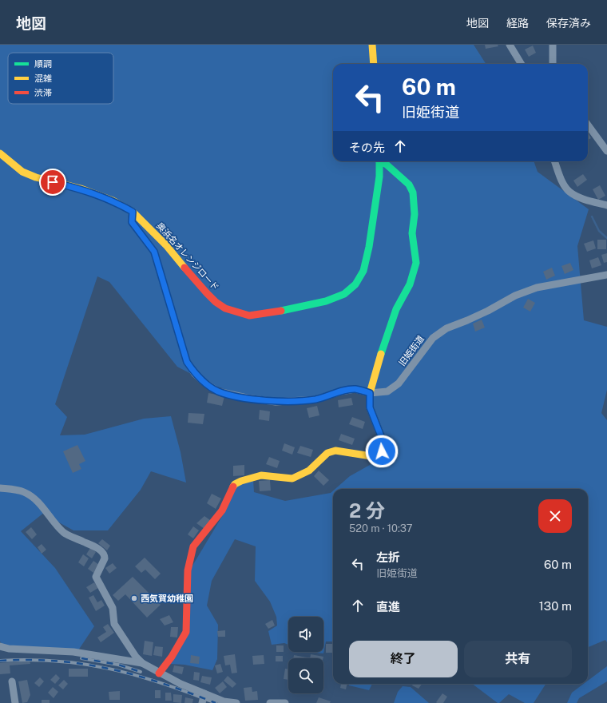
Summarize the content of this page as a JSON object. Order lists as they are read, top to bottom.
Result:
{
  "streets": {
    "street": ["奥浜名オレンジロード", "旧姫街道"]
  },
  "crossings": [
    ["奥浜名オレンジロード", "旧姫街道"]
  ],
  "places": ["西気賀幼稚園"],
  "legend": ["順調", "混雑", "渋滞"],
  "page": {
    "header": "地図",
    "nav": ["地図", "経路", "保存済み"],
    "turn": ["60 m", "旧姫街道"],
    "then": "その先",
    "heading": ["2 分", "520 m · 10:37"],
    "list": [
      {
        "name": "左折",
        "note": "旧姫街道",
        "value": "60 m"
      },
      {
        "name": "直進",
        "value": "130 m"
      }
    ],
    "buttons": ["終了", "共有"]
  }
}
